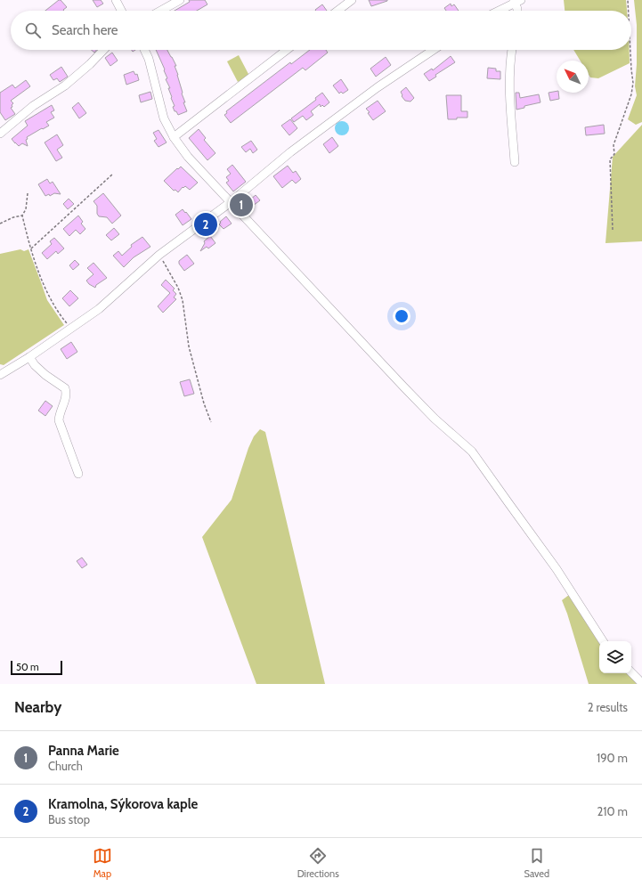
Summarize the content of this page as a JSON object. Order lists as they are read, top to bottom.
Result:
{
  "scale_bar": "50 m",
  "north": "top left",
  "page": {
    "search": "Search here",
    "pins": ["1", "2"],
    "scale": "50 m",
    "heading": ["Nearby", "2 results"],
    "list": [
      {
        "mark": "1",
        "name": "Panna Marie",
        "note": "Church",
        "value": "190 m"
      },
      {
        "mark": "2",
        "name": "Kramolna, Sýkorova kaple",
        "note": "Bus stop",
        "value": "210 m"
      }
    ],
    "nav": ["Map", "Directions", "Saved"]
  }
}
